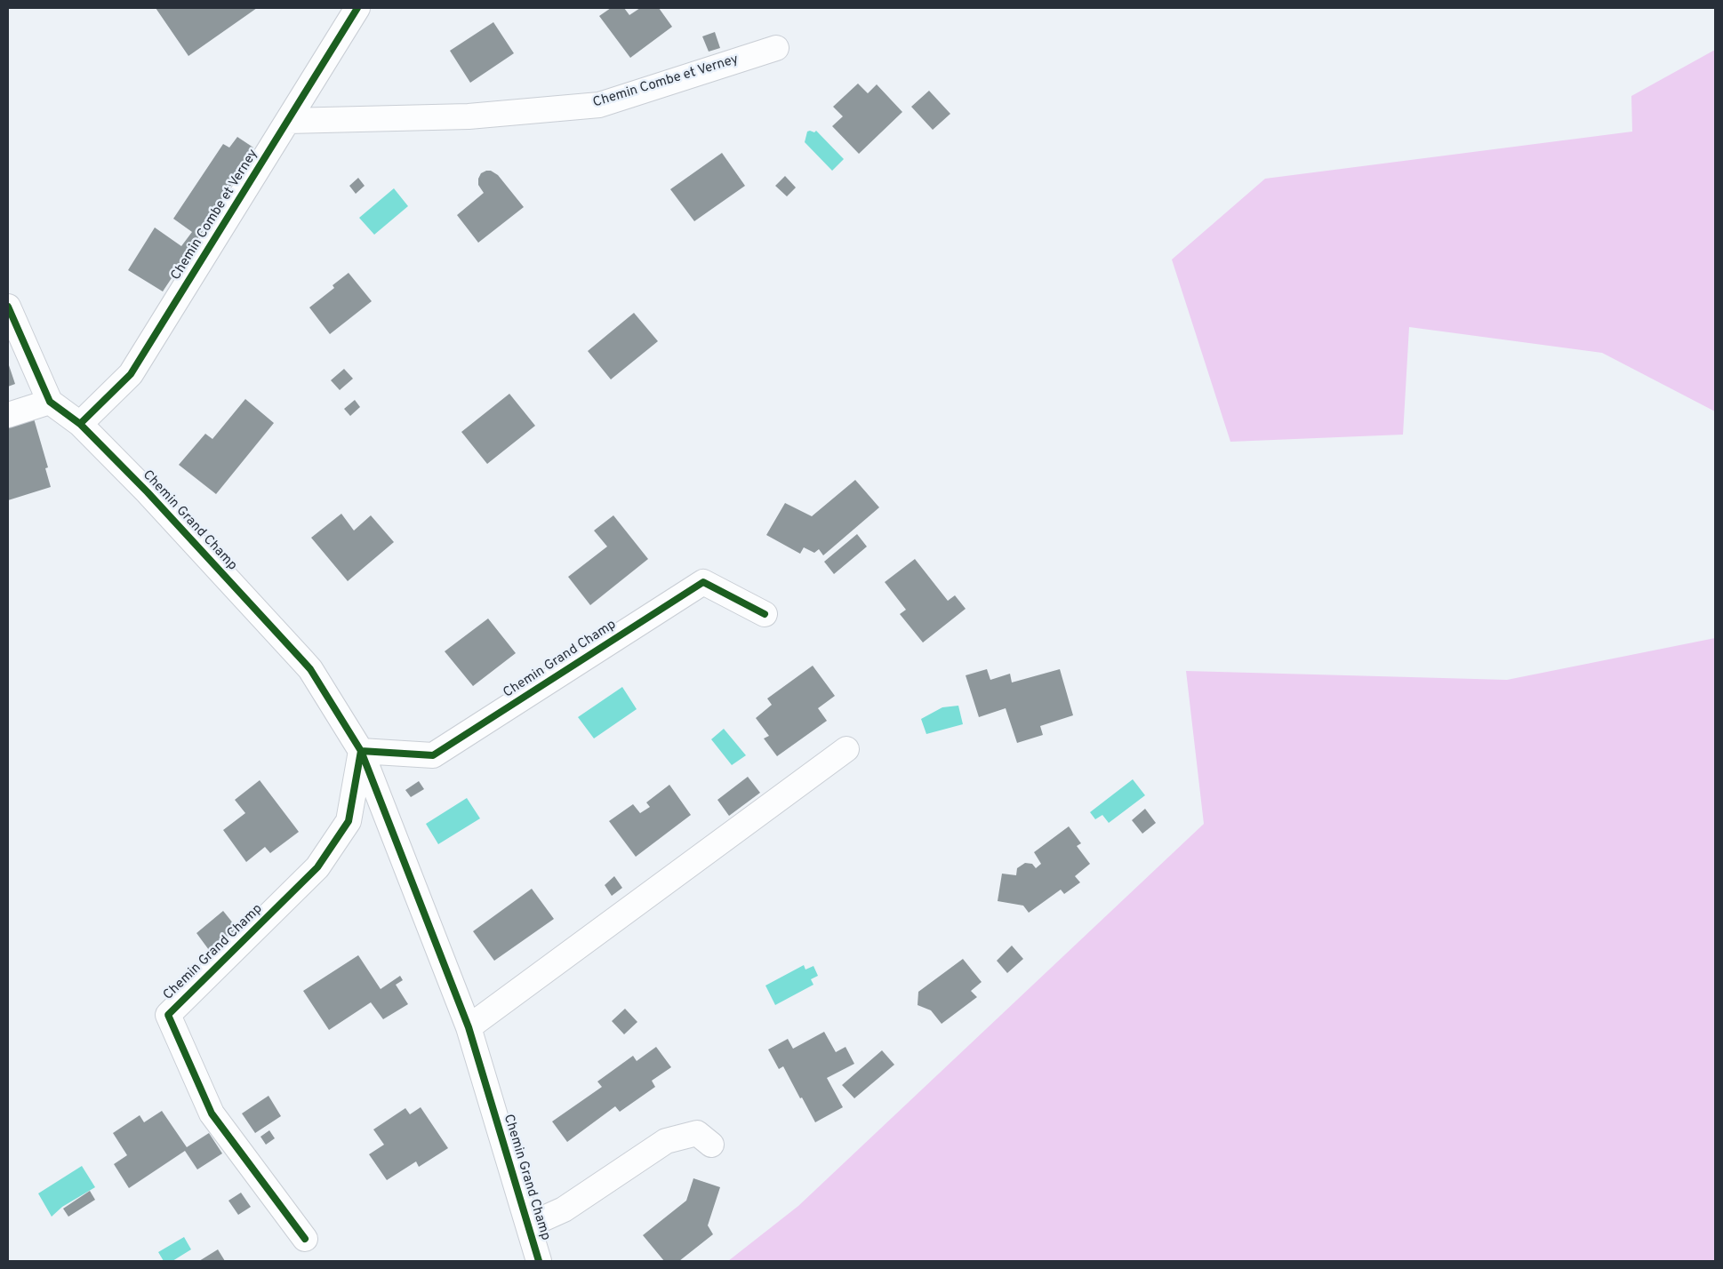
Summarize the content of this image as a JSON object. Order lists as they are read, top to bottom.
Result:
{
  "streets": {
    "street": ["Chemin Combe et Verney", "Chemin Grand Champ"]
  },
  "crossings": [
    ["Chemin Combe et Verney", "Chemin Grand Champ"]
  ]
}
